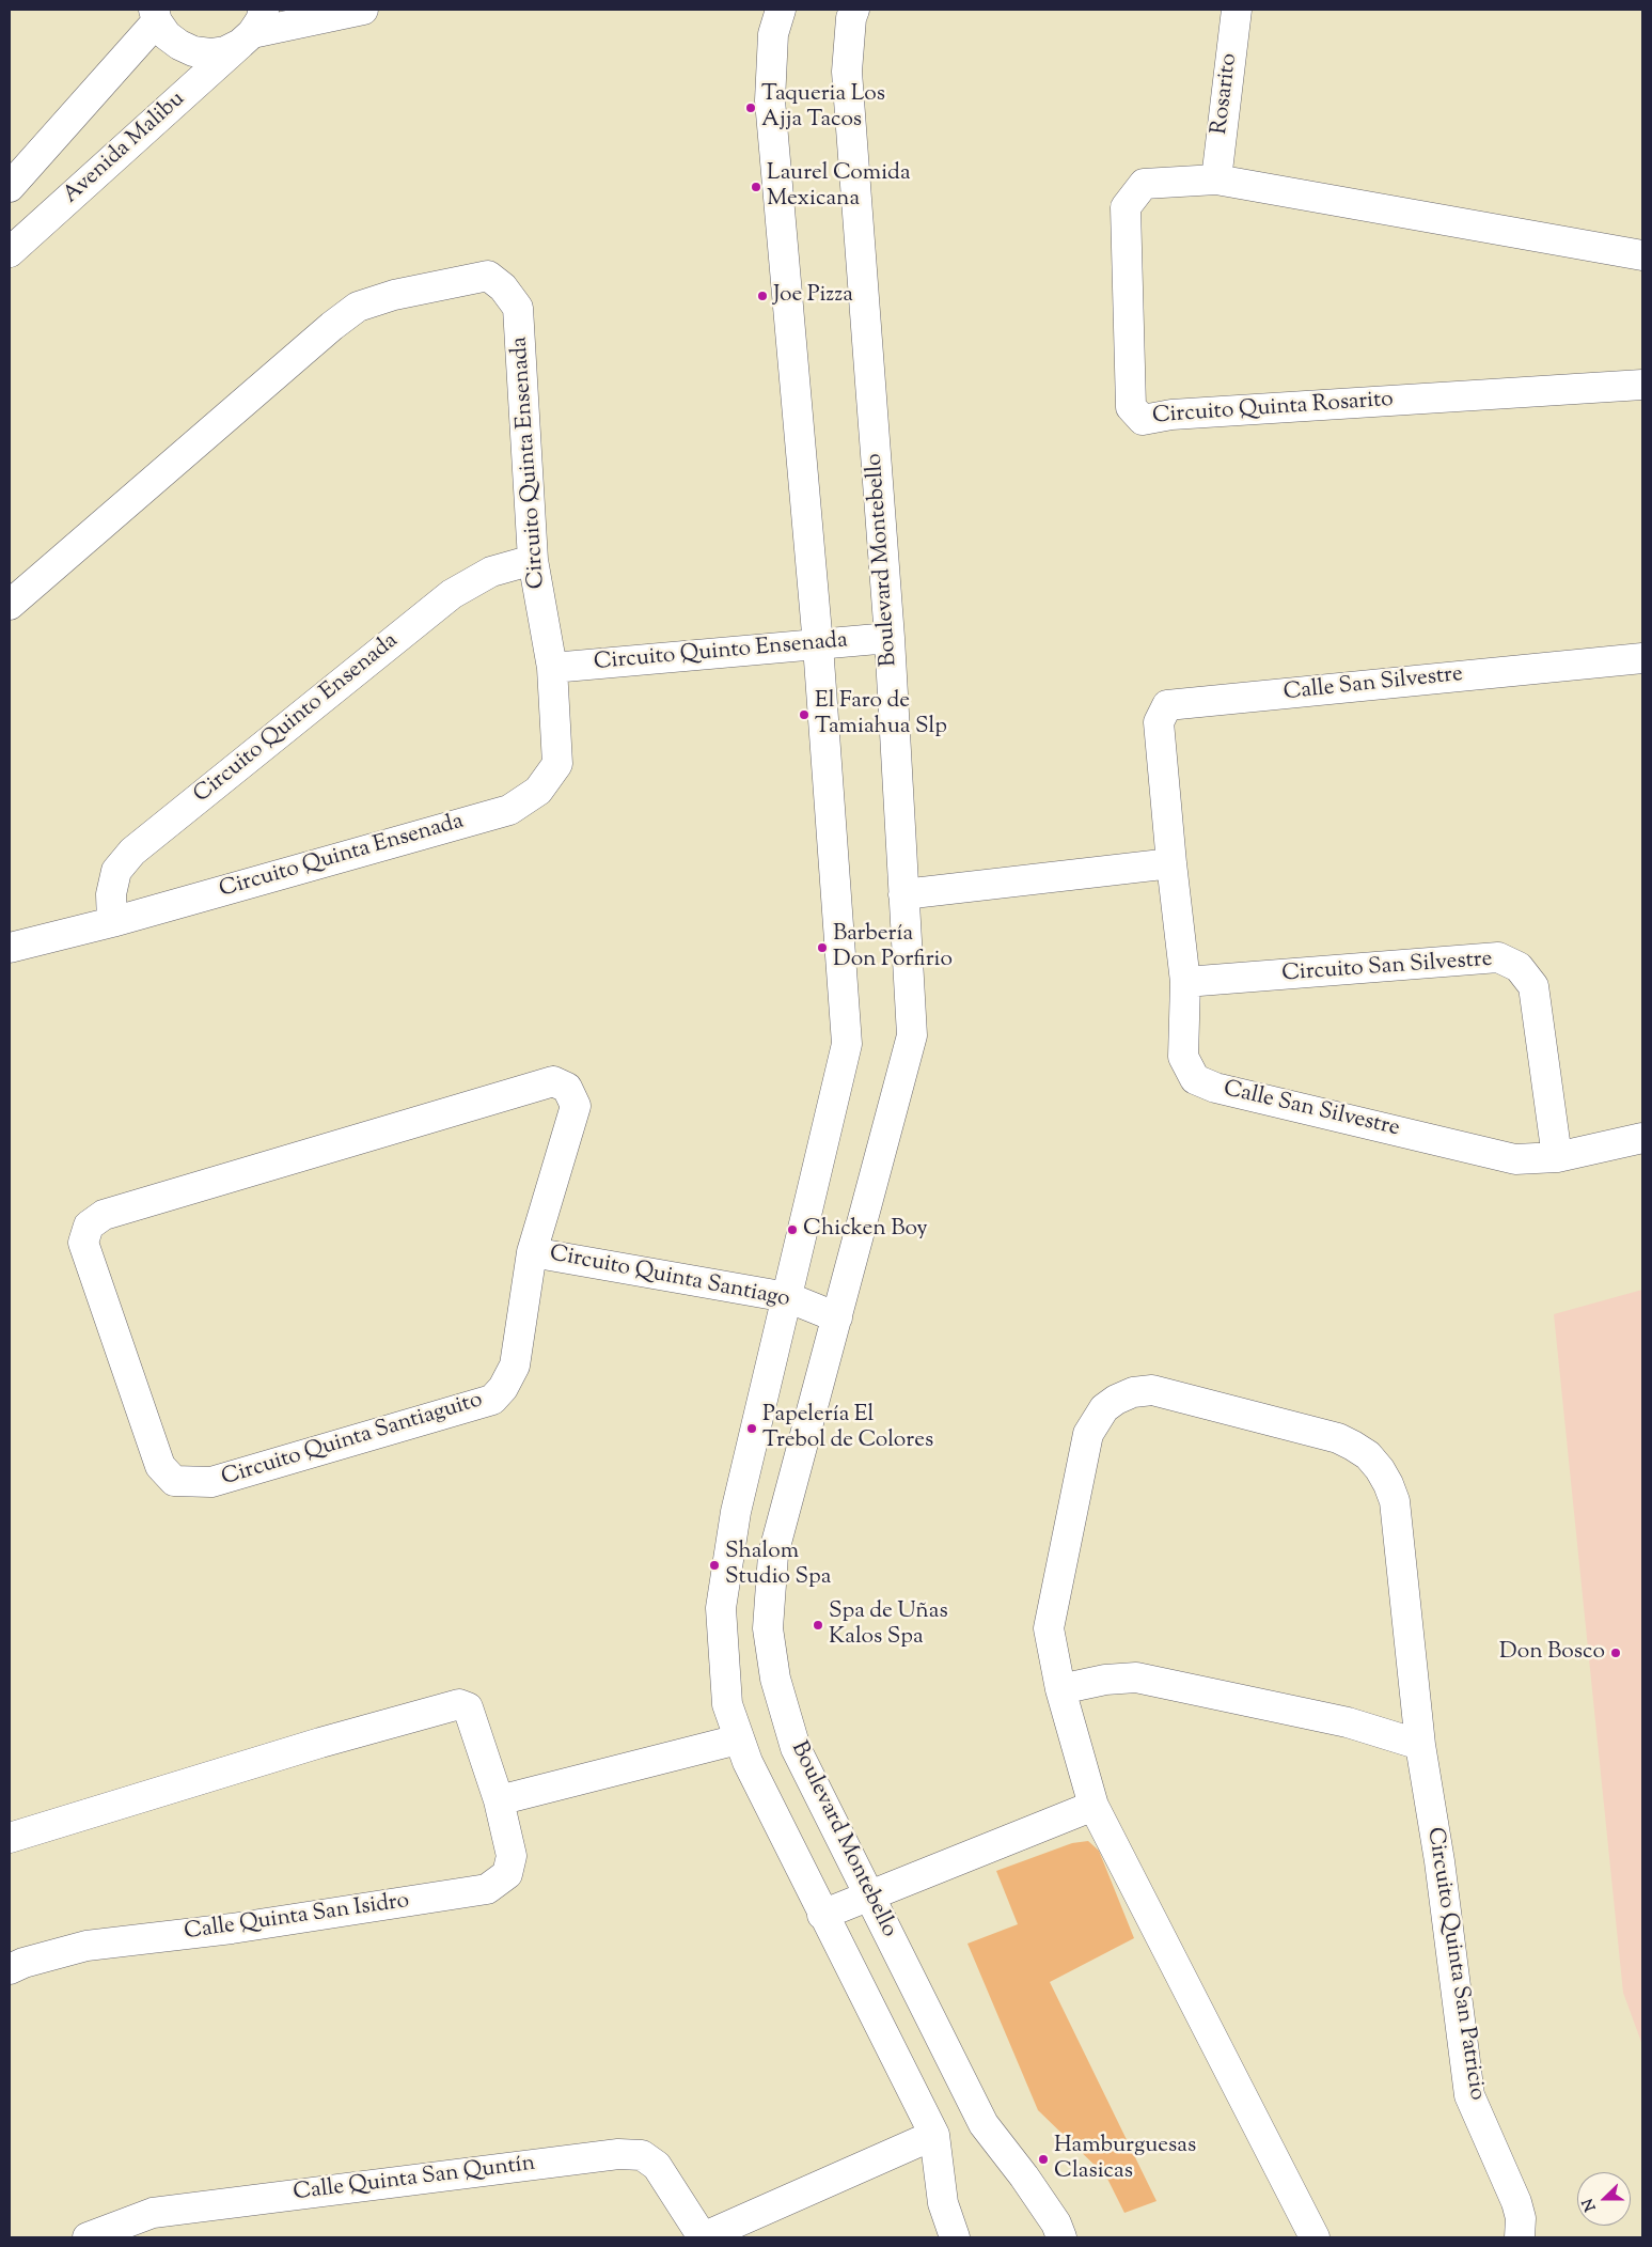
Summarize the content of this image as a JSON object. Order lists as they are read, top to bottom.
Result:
{
  "streets": {
    "street": [
      "Rosarito",
      "Avenida Malibu",
      "Circuito Quinta Rosarito",
      "Circuito Quinta Ensenada",
      "Boulevard Montebello",
      "Circuito Quinto Ensenada",
      "Calle San Silvestre",
      "Circuito San Silvestre",
      "Circuito Quinta Santiago",
      "Circuito Quinta Santiaguito",
      "Calle Quinta San Isidro",
      "Circuito Quinta San Patricio",
      "Calle Quinta San Quntín"
    ]
  },
  "crossings": [
    ["Rosarito", "Circuito Quinta Rosarito"],
    ["Circuito Quinta Ensenada", "Circuito Quinto Ensenada"],
    ["Boulevard Montebello", "Circuito Quinto Ensenada"],
    ["Boulevard Montebello", "Circuito Quinta Santiago"],
    ["Calle San Silvestre", "Circuito San Silvestre"],
    ["Circuito Quinta Santiago", "Circuito Quinta Santiaguito"]
  ],
  "places": [
    "Taqueria Los Ajja Tacos",
    "Laurel Comida Mexicana",
    "Joe Pizza",
    "El Faro de Tamiahua Slp",
    "Barbería Don Porfirio",
    "Chicken Boy",
    "Papelería El Trebol de Colores",
    "Shalom Studio Spa",
    "Spa de Uñas Kalos Spa",
    "Don Bosco",
    "Hamburguesas Clasicas"
  ],
  "north": "left"
}
